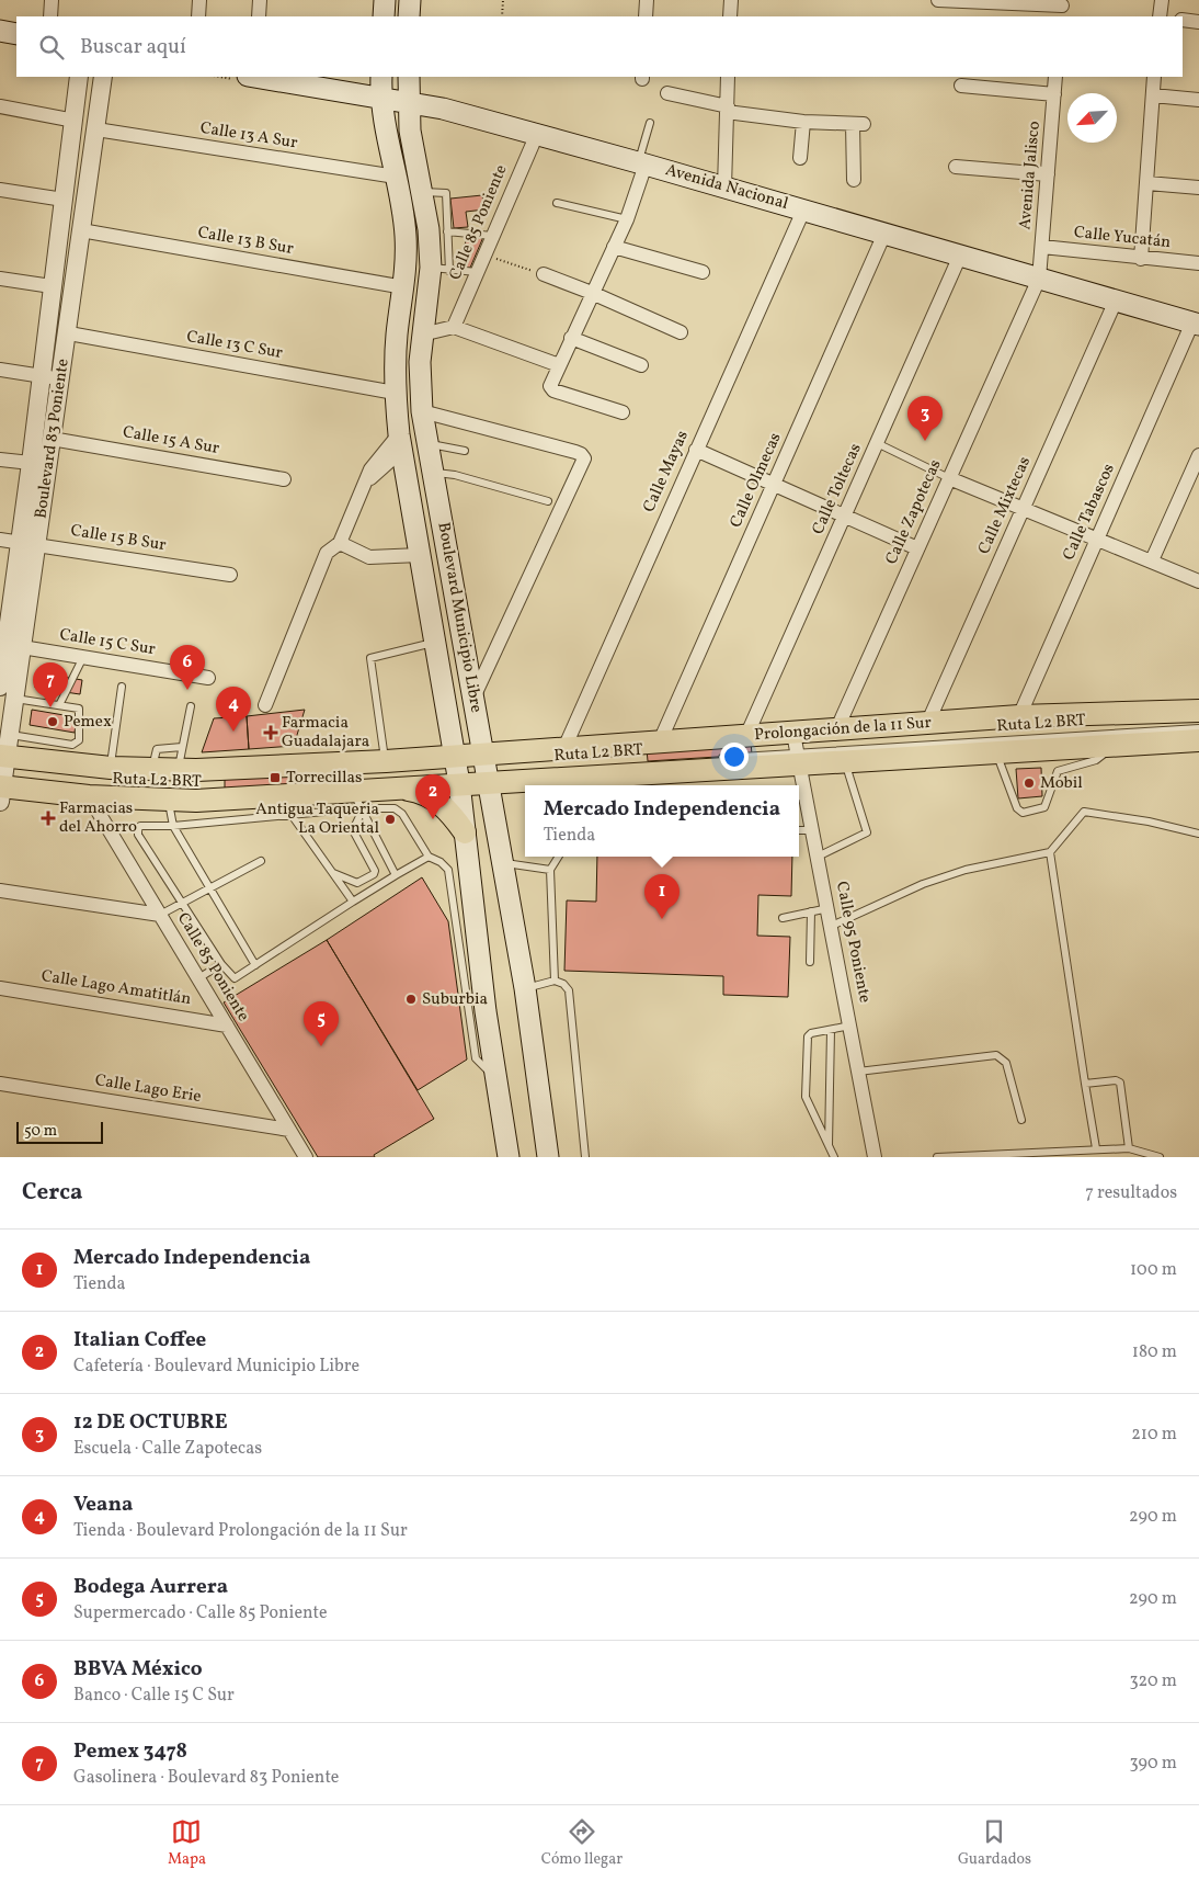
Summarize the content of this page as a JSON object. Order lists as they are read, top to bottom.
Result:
{
  "streets": {
    "main road": ["Avenida Nacional", "Boulevard Municipio Libre", "Prolongación de la 11 Sur"],
    "street": [
      "Calle 13 A Sur",
      "Avenida Jalisco",
      "Calle 85 Poniente",
      "Calle Yucatán",
      "Calle 13 B Sur",
      "Calle 13 C Sur",
      "Boulevard 83 Poniente",
      "Calle 15 A Sur",
      "Calle Mayas",
      "Calle Olmecas",
      "Calle Toltecas",
      "Calle Mixtecas",
      "Calle Zapotecas",
      "Calle Tabascos",
      "Calle 15 B Sur",
      "Calle 15 C Sur",
      "Calle 95 Poniente",
      "Calle Lago Amatitlán",
      "Calle Lago Erie"
    ],
    "lane": ["Ruta L2 BRT"]
  },
  "crossings": [
    ["Calle 13 A Sur", "Boulevard 83 Poniente"],
    ["Calle 13 A Sur", "Boulevard Municipio Libre"],
    ["Avenida Jalisco", "Avenida Nacional"],
    ["Avenida Jalisco", "Calle Yucatán"],
    ["Avenida Jalisco", "Calle Zapotecas"],
    ["Avenida Nacional", "Calle 85 Poniente"],
    ["Avenida Nacional", "Calle Mayas"],
    ["Avenida Nacional", "Calle Olmecas"],
    ["Avenida Nacional", "Calle Toltecas"],
    ["Avenida Nacional", "Calle Mixtecas"],
    ["Avenida Nacional", "Calle Zapotecas"],
    ["Avenida Nacional", "Calle Tabascos"],
    ["Avenida Nacional", "Boulevard Municipio Libre"],
    ["Calle 85 Poniente", "Calle Lago Amatitlán"],
    ["Calle 85 Poniente", "Calle Lago Erie"],
    ["Calle 13 B Sur", "Boulevard 83 Poniente"],
    ["Calle 13 B Sur", "Boulevard Municipio Libre"],
    ["Calle 13 C Sur", "Boulevard 83 Poniente"],
    ["Calle 13 C Sur", "Boulevard Municipio Libre"],
    ["Boulevard 83 Poniente", "Calle 15 A Sur"],
    ["Boulevard 83 Poniente", "Calle 15 B Sur"],
    ["Boulevard 83 Poniente", "Calle 15 C Sur"],
    ["Boulevard 83 Poniente", "Ruta L2 BRT"],
    ["Calle Mayas", "Prolongación de la 11 Sur"],
    ["Calle Olmecas", "Prolongación de la 11 Sur"],
    ["Calle Toltecas", "Prolongación de la 11 Sur"],
    ["Calle Mixtecas", "Prolongación de la 11 Sur"],
    ["Calle Zapotecas", "Prolongación de la 11 Sur"],
    ["Calle Tabascos", "Prolongación de la 11 Sur"],
    ["Boulevard Municipio Libre", "Ruta L2 BRT"],
    ["Boulevard Municipio Libre", "Prolongación de la 11 Sur"],
    ["Ruta L2 BRT", "Prolongación de la 11 Sur"],
    ["Ruta L2 BRT", "Calle 95 Poniente"],
    ["Prolongación de la 11 Sur", "Calle 95 Poniente"]
  ],
  "places": {
    "other": [
      "Pemex",
      "Mobil",
      "Antigua Taqueria La Oriental",
      "Suburbia"
    ],
    "health": ["Farmacia Guadalajara", "Farmacias del Ahorro"],
    "transit": ["Torrecillas"]
  },
  "scale_bar": "50 m",
  "north": "bottom left",
  "page": {
    "search": "Buscar aquí",
    "pins": [
      "3",
      "6",
      "7",
      "4",
      "2",
      "1",
      "5"
    ],
    "popup": ["Mercado Independencia", "Tienda"],
    "scale": "50 m",
    "heading": ["Cerca", "7 resultados"],
    "list": [
      {
        "mark": "1",
        "name": "Mercado Independencia",
        "note": "Tienda",
        "value": "100 m"
      },
      {
        "mark": "2",
        "name": "Italian Coffee",
        "note": "Cafetería · Boulevard Municipio Libre",
        "value": "180 m"
      },
      {
        "mark": "3",
        "name": "12 DE OCTUBRE",
        "note": "Escuela · Calle Zapotecas",
        "value": "210 m"
      },
      {
        "mark": "4",
        "name": "Veana",
        "note": "Tienda · Boulevard Prolongación de la 11 Sur",
        "value": "290 m"
      },
      {
        "mark": "5",
        "name": "Bodega Aurrera",
        "note": "Supermercado · Calle 85 Poniente",
        "value": "290 m"
      },
      {
        "mark": "6",
        "name": "BBVA México",
        "note": "Banco · Calle 15 C Sur",
        "value": "320 m"
      },
      {
        "mark": "7",
        "name": "Pemex 3478",
        "note": "Gasolinera · Boulevard 83 Poniente",
        "value": "390 m"
      }
    ],
    "nav": ["Mapa", "Cómo llegar", "Guardados"]
  }
}
